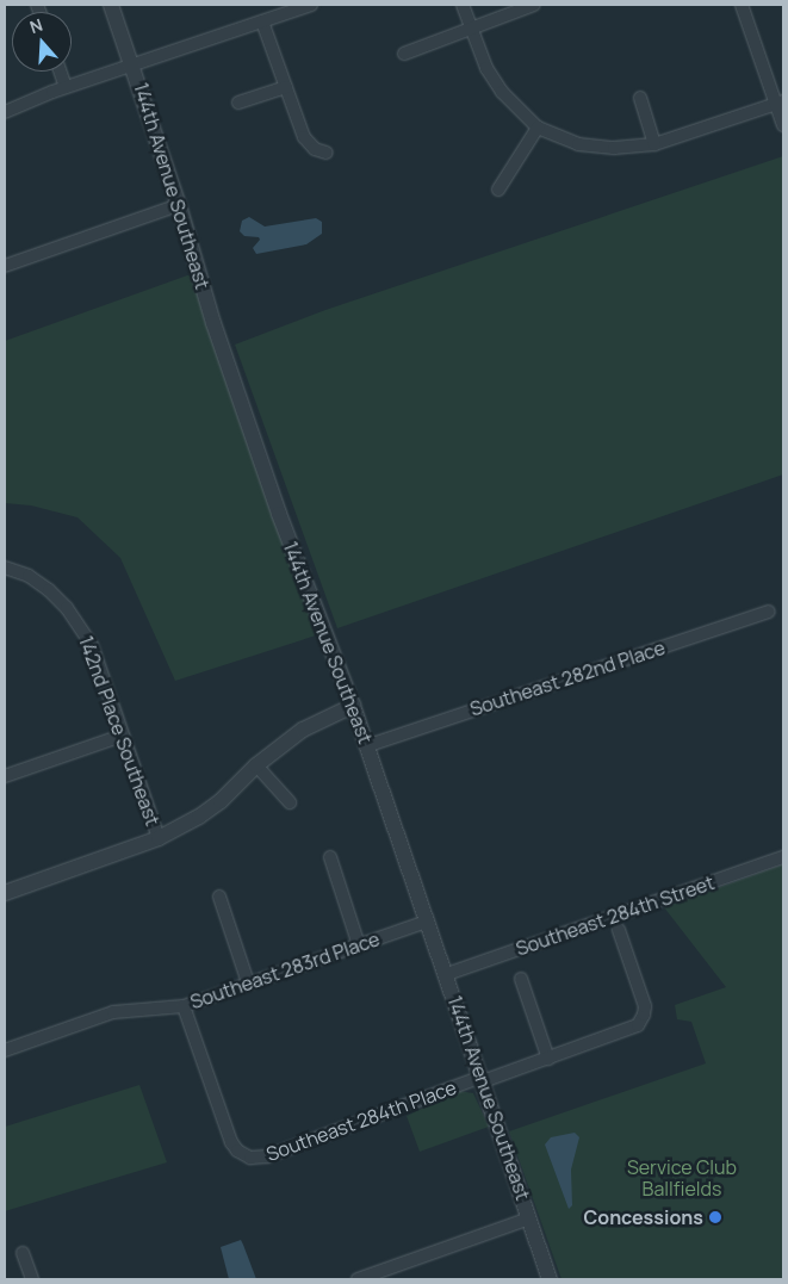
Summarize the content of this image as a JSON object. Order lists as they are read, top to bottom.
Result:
{
  "streets": {
    "street": [
      "144th Avenue Southeast",
      "Southeast 282nd Place",
      "142nd Place Southeast",
      "Southeast 284th Street",
      "Southeast 283rd Place",
      "Southeast 284th Place"
    ]
  },
  "crossings": [
    ["144th Avenue Southeast", "Southeast 282nd Place"],
    ["144th Avenue Southeast", "Southeast 284th Street"],
    ["144th Avenue Southeast", "Southeast 283rd Place"],
    ["144th Avenue Southeast", "Southeast 284th Place"],
    ["Southeast 283rd Place", "Southeast 284th Place"]
  ],
  "parks": ["Service Club Ballfields"],
  "places": ["Concessions"],
  "north": "top"
}
